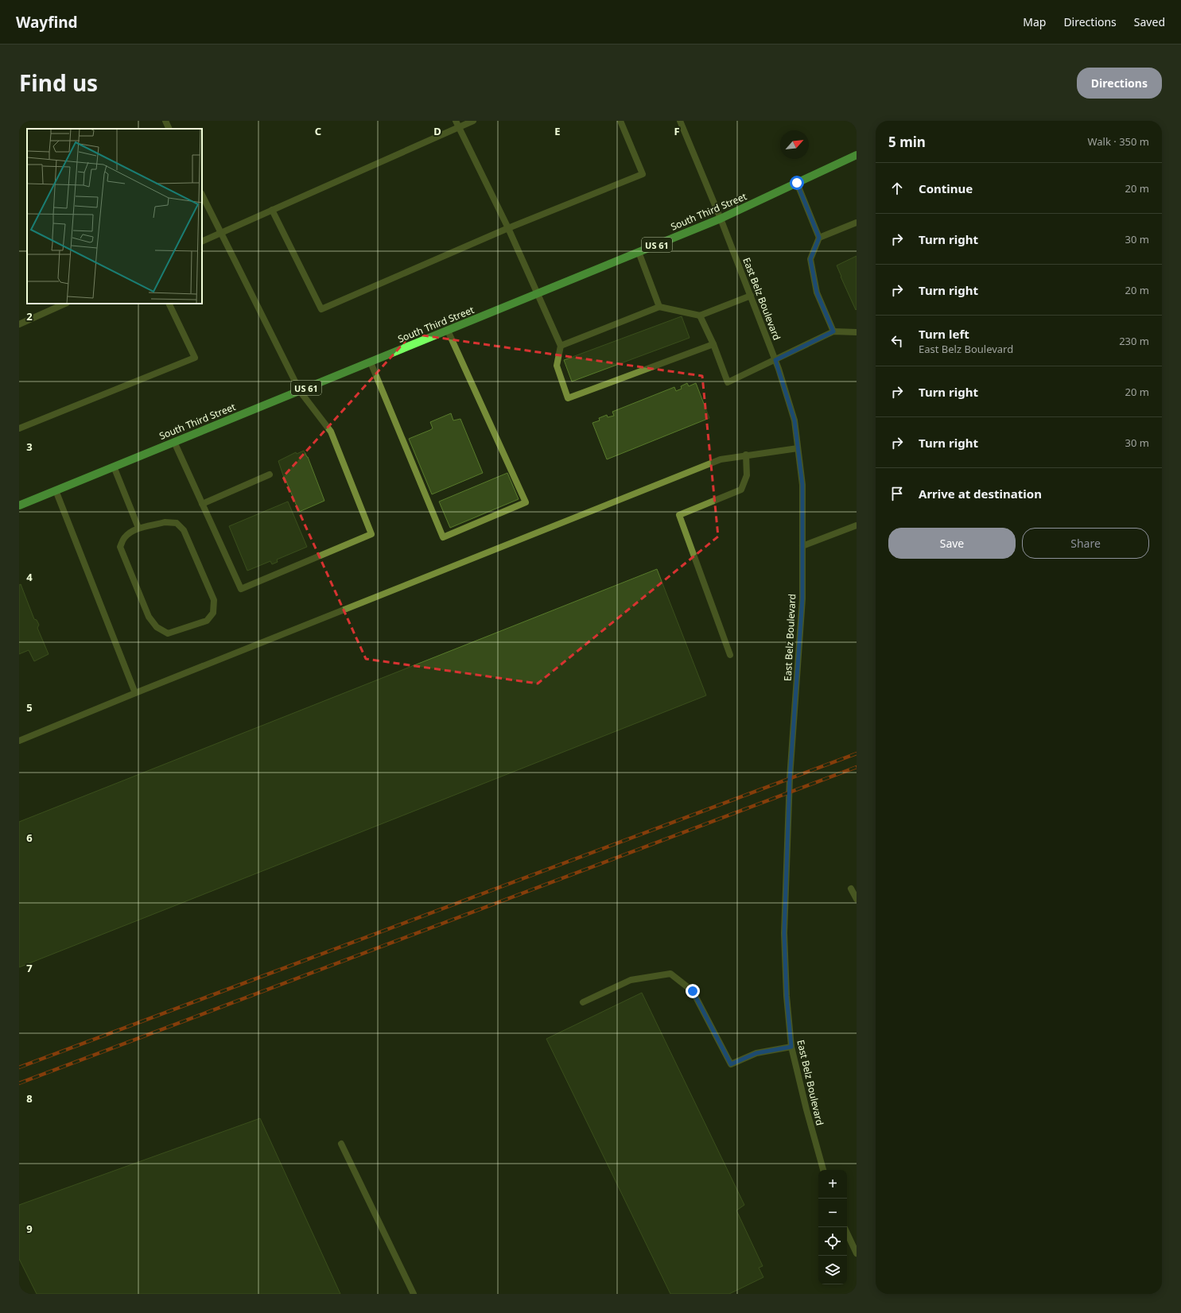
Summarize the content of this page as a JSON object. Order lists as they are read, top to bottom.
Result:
{
  "streets": {
    "main road": ["South Third Street", "US 61"],
    "street": ["East Belz Boulevard"]
  },
  "crossings": [
    ["South Third Street", "East Belz Boulevard"]
  ],
  "north": "top right",
  "page": {
    "header": "Wayfind",
    "nav": ["Map", "Directions", "Saved"],
    "title": "Find us",
    "buttons": [
      "Directions",
      ["Save", "Share"]
    ],
    "heading": ["5 min", "Walk · 350 m"],
    "list": [
      ["Continue", "20 m"],
      ["Turn right", "30 m"],
      ["Turn right", "20 m"],
      ["Turn left", "East Belz Boulevard", "230 m"],
      ["Turn right", "20 m"],
      ["Turn right", "30 m"],
      "Arrive at destination"
    ],
    "map_buttons": ["+", "−"]
  },
  "grid": {
    "columns": [
      "C",
      "D",
      "E",
      "F"
    ],
    "rows": [
      "2",
      "3",
      "4",
      "5",
      "6",
      "7",
      "8",
      "9"
    ]
  }
}
